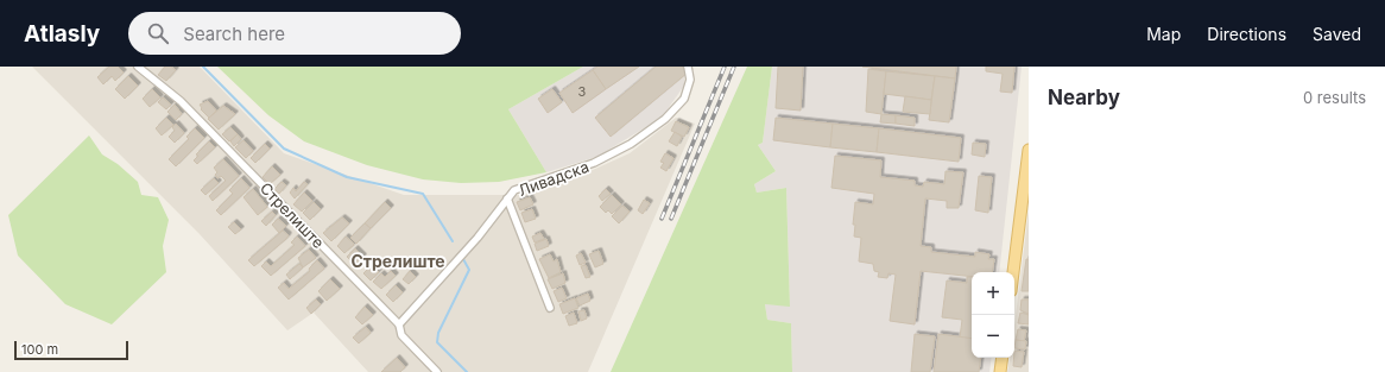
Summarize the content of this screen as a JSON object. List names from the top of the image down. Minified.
{"streets":{"street":["Ливадска","Стрелиште"]},"crossings":[["Ливадска","Стрелиште"]],"districts":["Стрелиште"],"house_numbers":["3"],"scale_bar":"100 m","page":{"header":"Atlasly","search":"Search here","nav":["Map","Directions","Saved"],"heading":["Nearby","0 results"],"map_buttons":["+","−"],"scale":"100 m"}}
